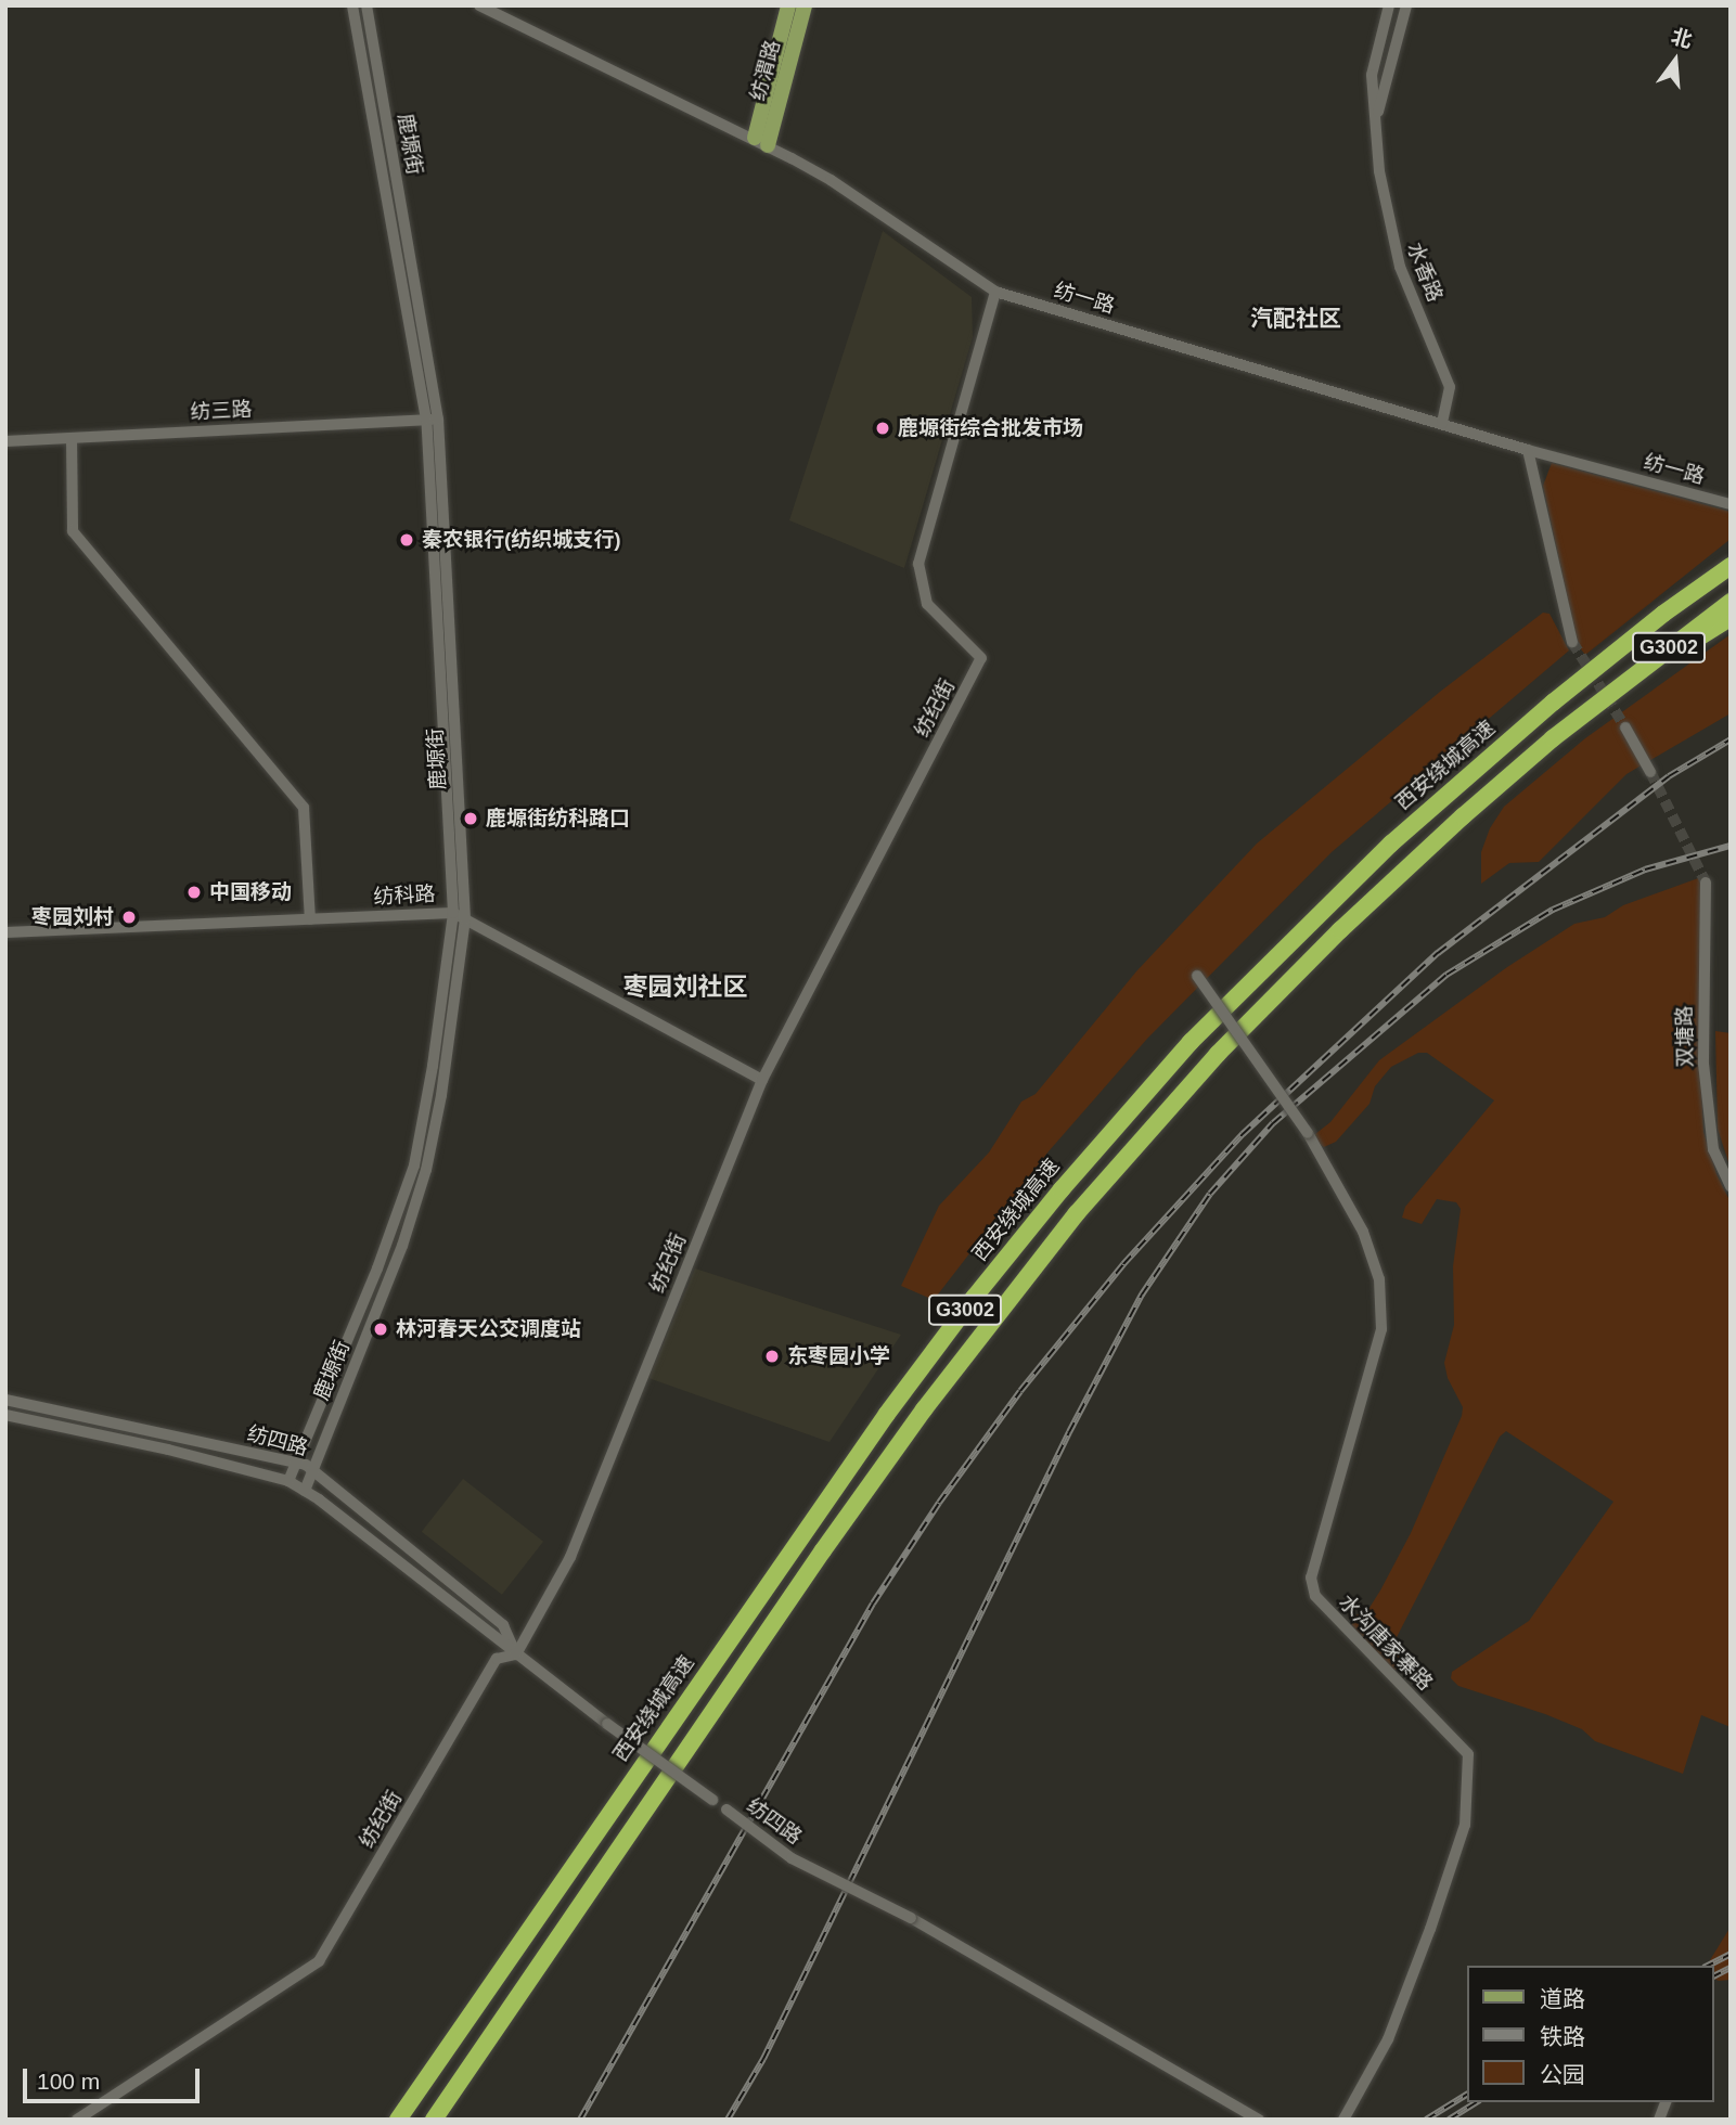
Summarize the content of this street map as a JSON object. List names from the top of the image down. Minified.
{"streets":{"highway":["G3002","西安绕城高速"],"main road":["纺渭路"],"street":["鹿塬街","水香路","纺一路","纺三路","纺纪街","纺科路","双塘路","纺四路","水沟唐家寨路"]},"crossings":[["纺渭路","纺一路"],["鹿塬街","纺三路"],["鹿塬街","纺科路"],["鹿塬街","纺四路"],["水香路","纺一路"],["纺一路","纺纪街"],["纺纪街","纺科路"],["纺纪街","纺四路"]],"districts":["汽配社区","枣园刘社区"],"places":["鹿塬街综合批发市场","秦农银行(纺织城支行)","鹿塬街纺科路口","中国移动","枣园刘村","林河春天公交调度站","东枣园小学"],"legend":["道路","铁路","公园"],"scale_bar":"100 m","north":"top"}
